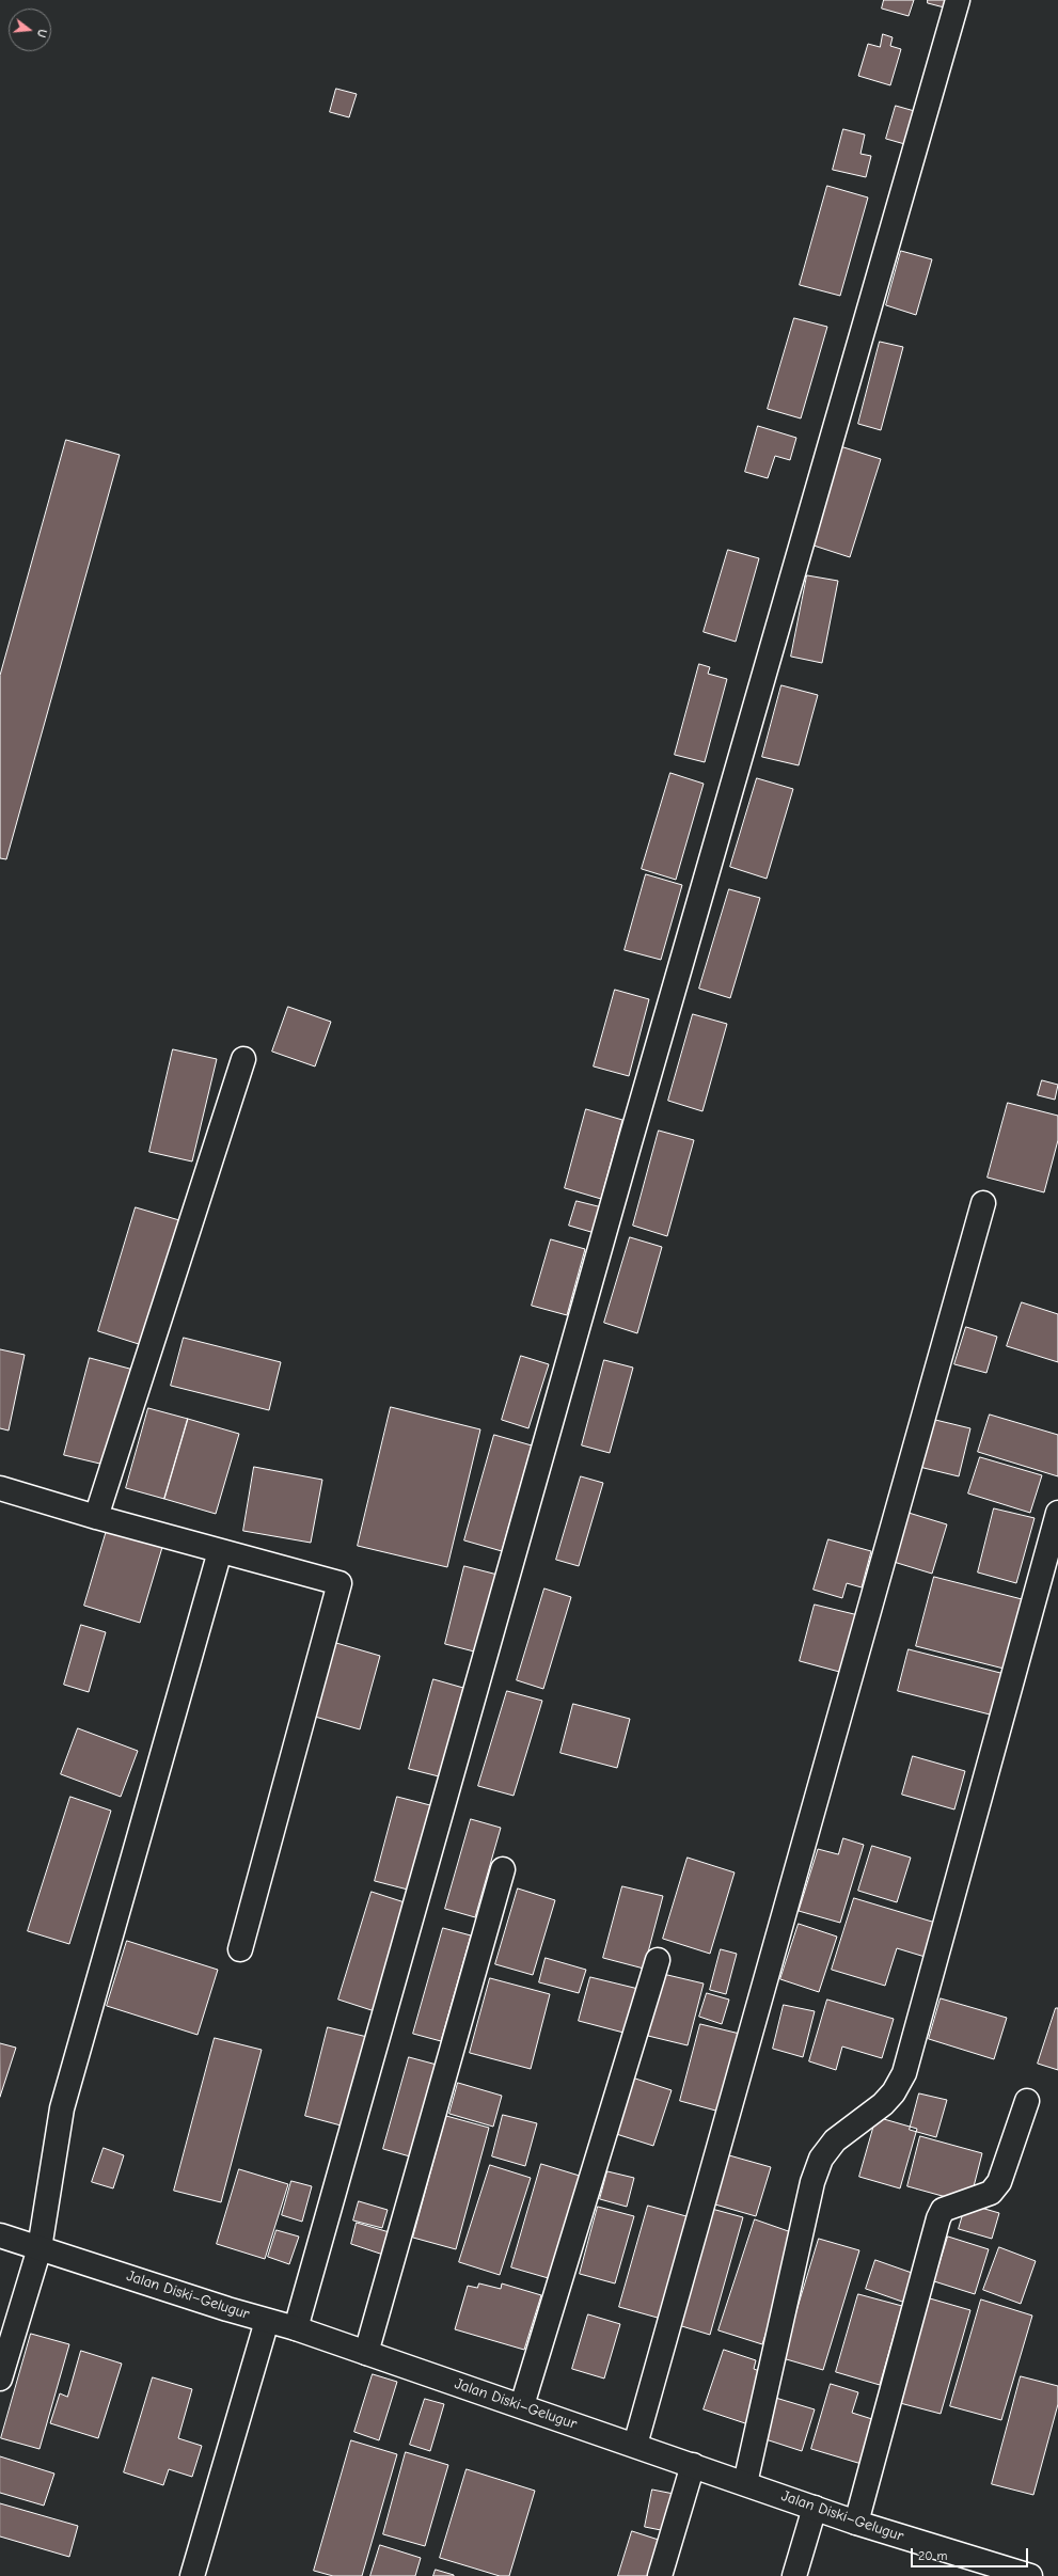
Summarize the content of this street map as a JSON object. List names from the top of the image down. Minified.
{"streets":{"street":["Jalan Diski–Gelugur"]},"scale_bar":"20 m","north":"right"}
